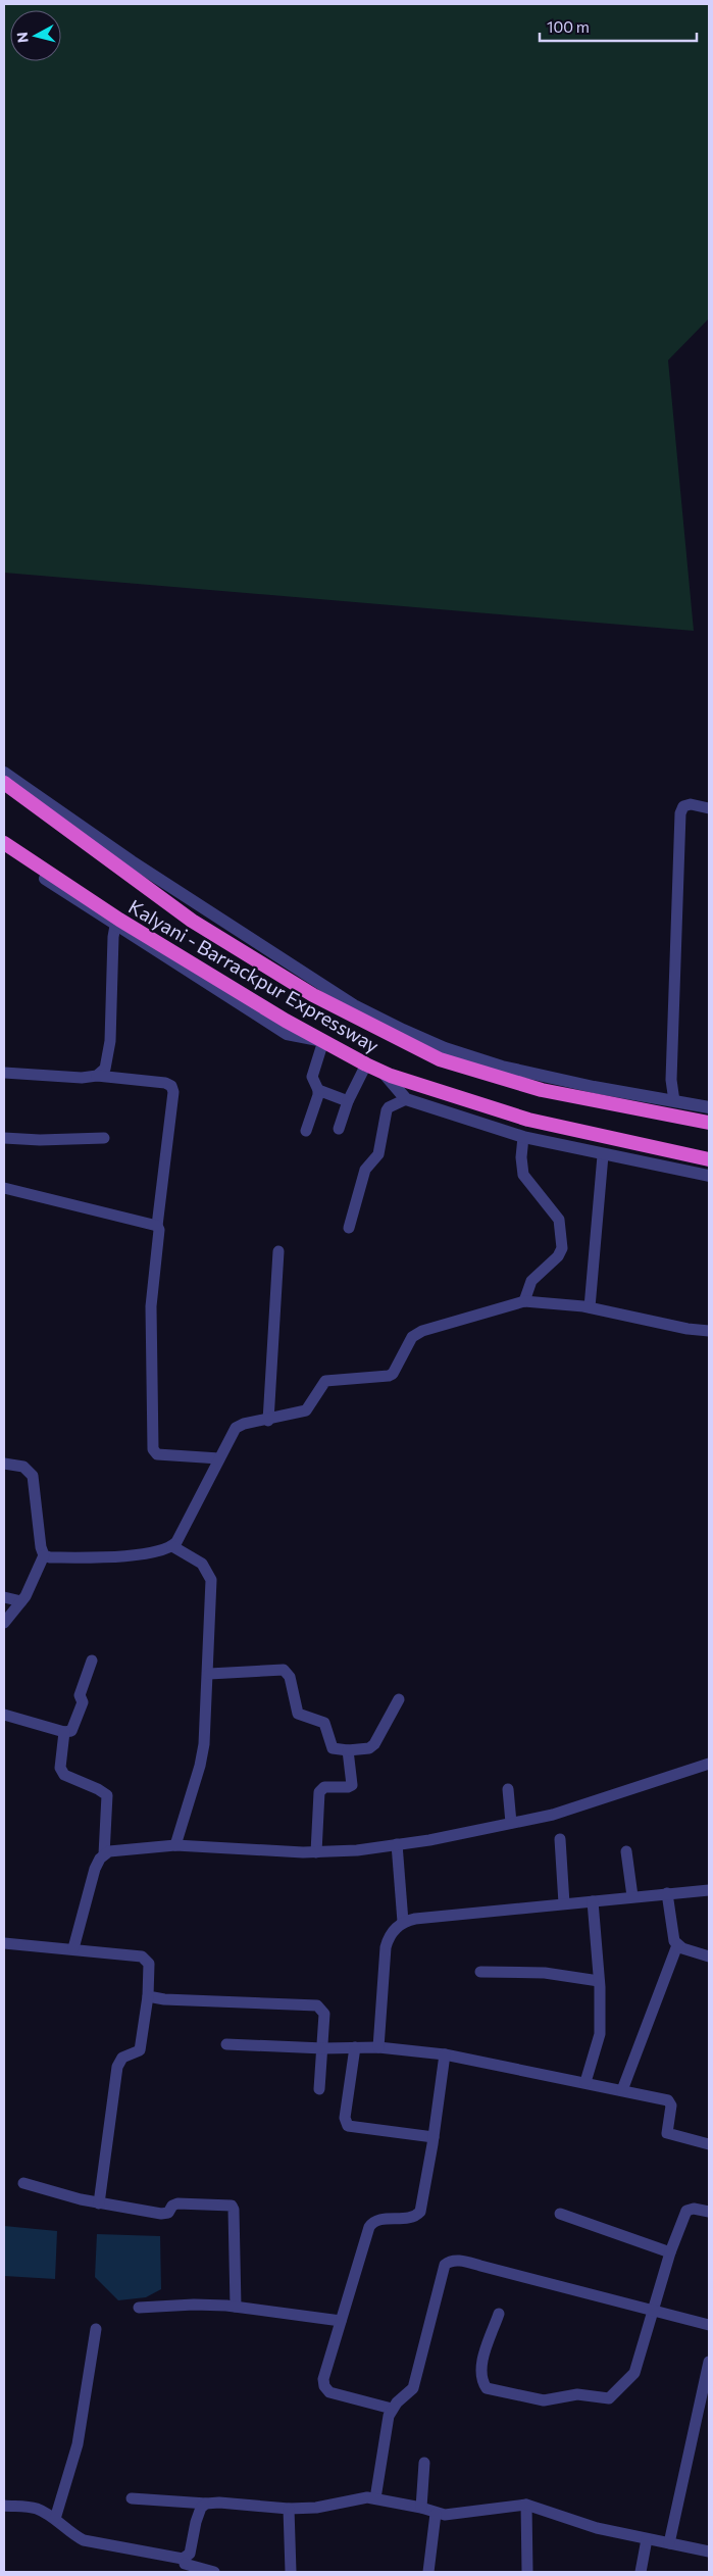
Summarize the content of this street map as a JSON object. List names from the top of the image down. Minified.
{"streets":{"highway":["Kalyani - Barrackpur Expressway"]},"scale_bar":"100 m","north":"left"}
